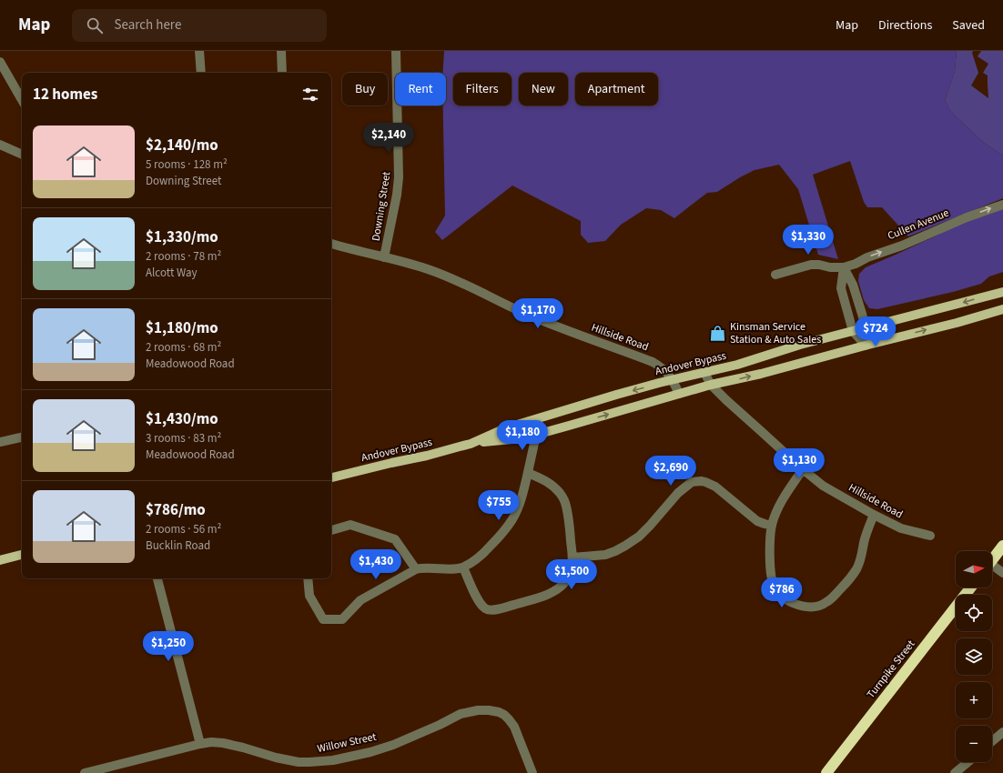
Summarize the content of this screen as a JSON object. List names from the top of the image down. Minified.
{"streets":{"highway":["Turnpike Street"],"main road":["Andover Bypass"],"street":["Downing Street","Cullen Avenue","Hillside Road","Willow Street"]},"crossings":[["Downing Street","Hillside Road"],["Hillside Road","Andover Bypass"]],"one_way":["Cullen Avenue"],"places":{"shop":["Kinsman Service Station & Auto Sales"]},"north":"right","page":{"header":"Map","search":"Search here","nav":["Map","Directions","Saved"],"chip":["Buy","Rent","Filters","New","Apartment"],"heading":"12 homes","list":[{"name":"$2,140/mo","note":"5 rooms · 128 m² · Downing Street"},{"name":"$1,330/mo","note":"2 rooms · 78 m² · Alcott Way"},{"name":"$1,180/mo","note":"2 rooms · 68 m² · Meadowood Road"},{"name":"$1,430/mo","note":"3 rooms · 83 m² · Meadowood Road"},{"name":"$786/mo","note":"2 rooms · 56 m² · Bucklin Road"}],"price":["$2,140","$1,330","$1,170","$724","$1,180","$1,130","$2,690","$755","$1,430","$1,500","$786","$1,250"],"map_buttons":["+","−"]}}
